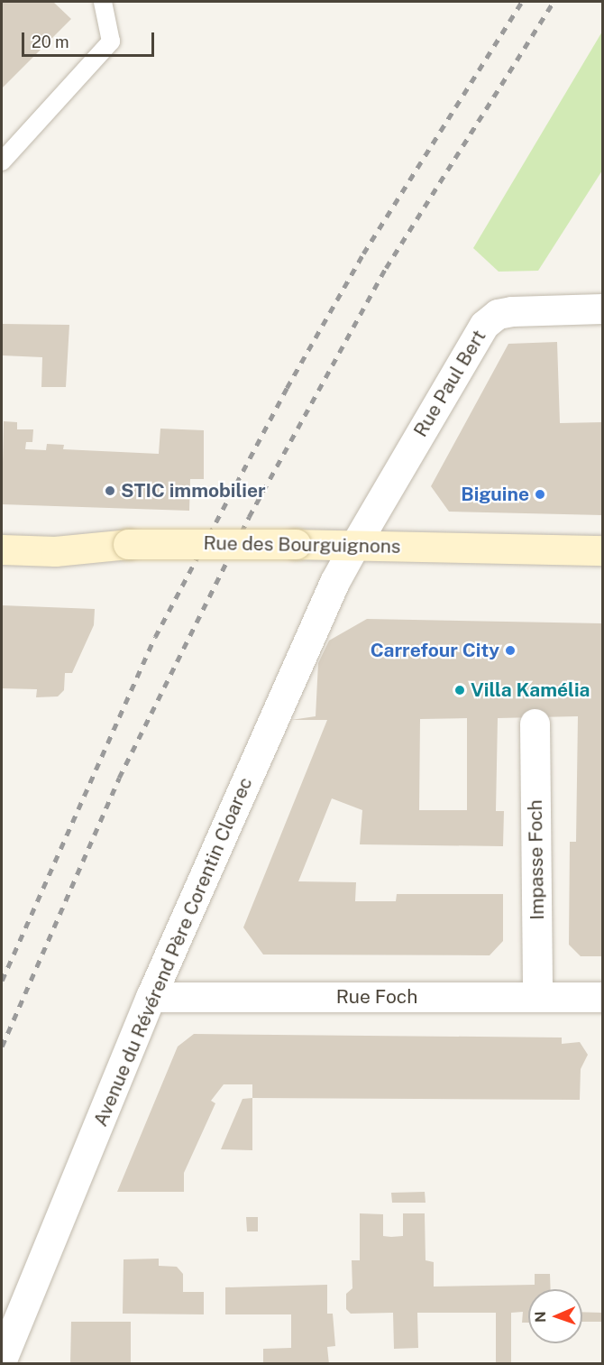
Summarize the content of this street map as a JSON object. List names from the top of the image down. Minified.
{"streets":{"main road":["Rue des Bourguignons"],"street":["Rue Paul Bert","Impasse Foch","Avenue du Révérend Père Corentin Cloarec","Rue Foch"]},"crossings":[["Rue Paul Bert","Rue des Bourguignons"],["Rue Paul Bert","Avenue du Révérend Père Corentin Cloarec"],["Rue des Bourguignons","Avenue du Révérend Père Corentin Cloarec"],["Impasse Foch","Rue Foch"],["Avenue du Révérend Père Corentin Cloarec","Rue Foch"]],"places":["STIC immobilier","Biguine","Carrefour City","Villa Kamélia"],"scale_bar":"20 m","north":"left"}
